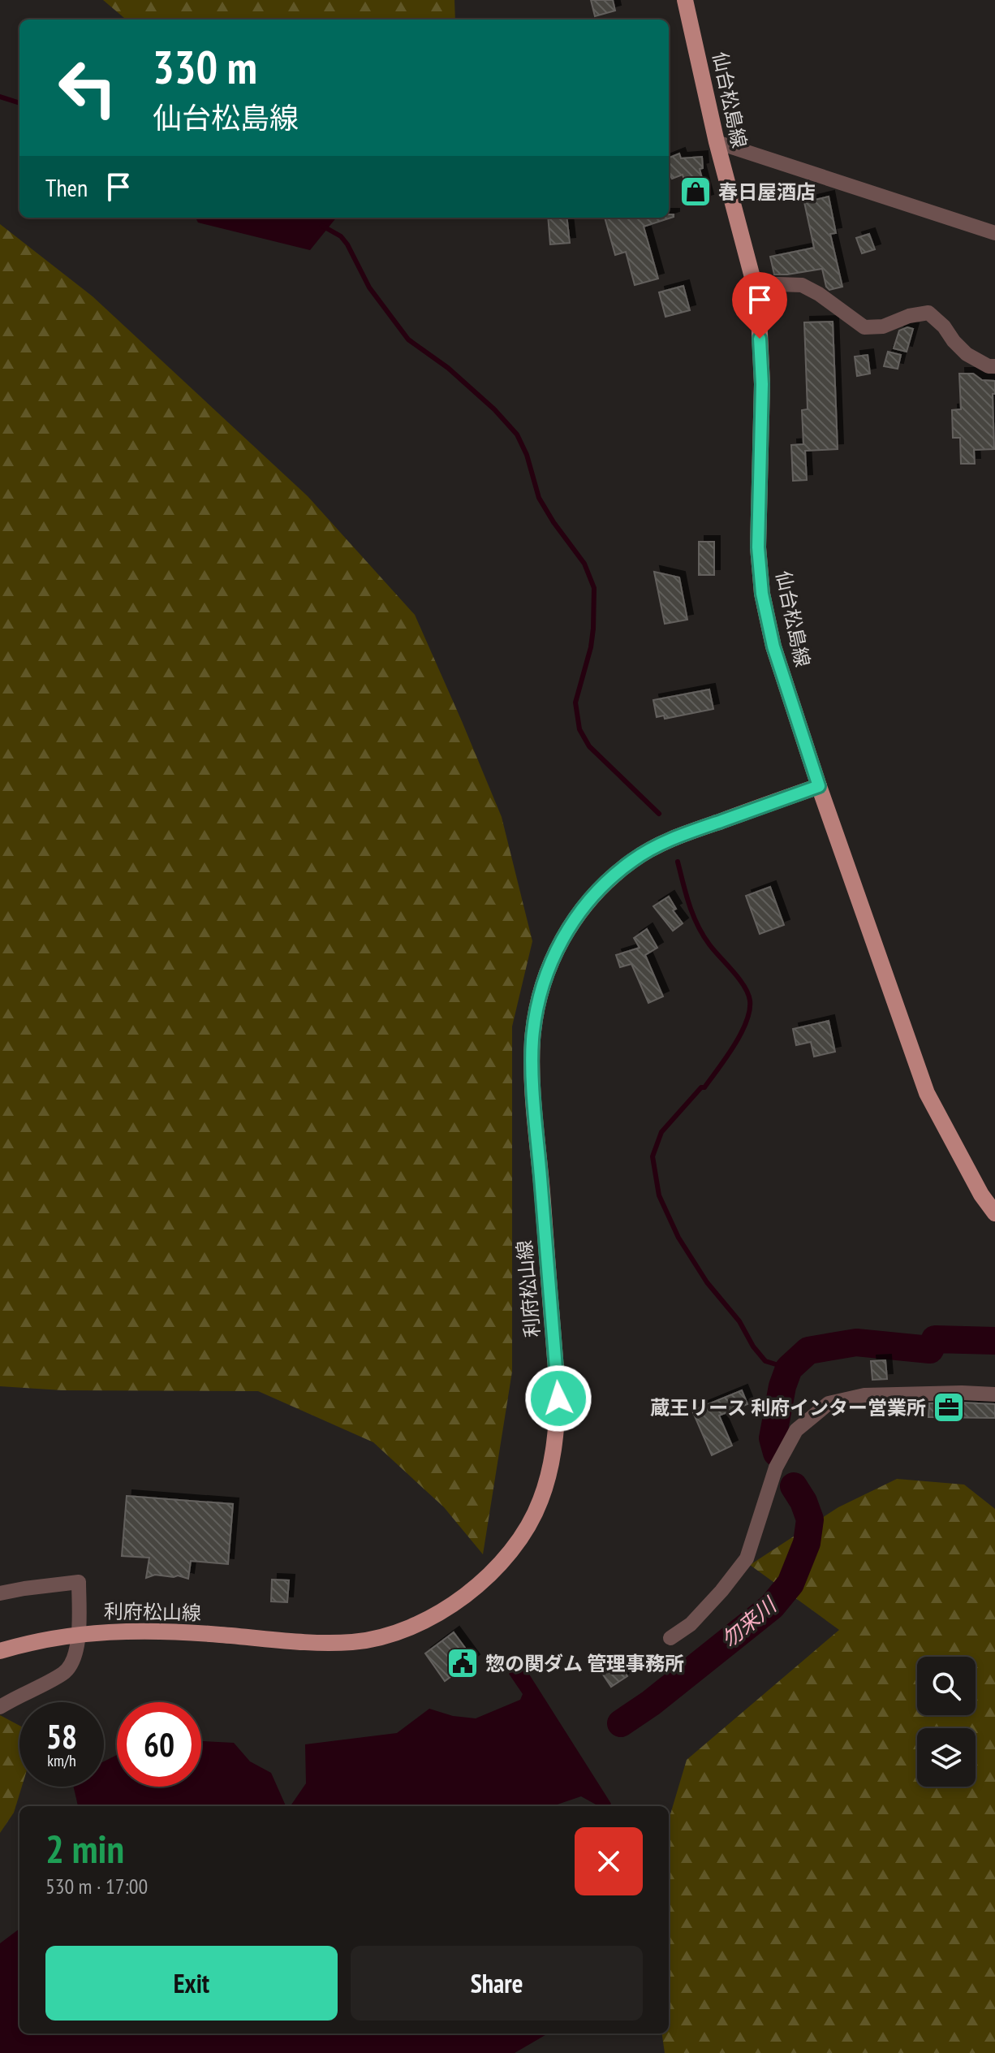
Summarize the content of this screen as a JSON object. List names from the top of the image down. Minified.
{"streets":{"main road":["仙台松島線","利府松山線"]},"crossings":[["仙台松島線","利府松山線"]],"water":["勿来川"],"places":{"shop":["春日屋酒店"],"office":["蔵王リース 利府インター営業所"],"public building":["惣の関ダム 管理事務所"]},"page":{"turn":["330 m","仙台松島線"],"then":"Then","speed":"58 km/h","limit":"60","heading":["2 min","530 m · 17:00"],"buttons":["Exit","Share"]}}
